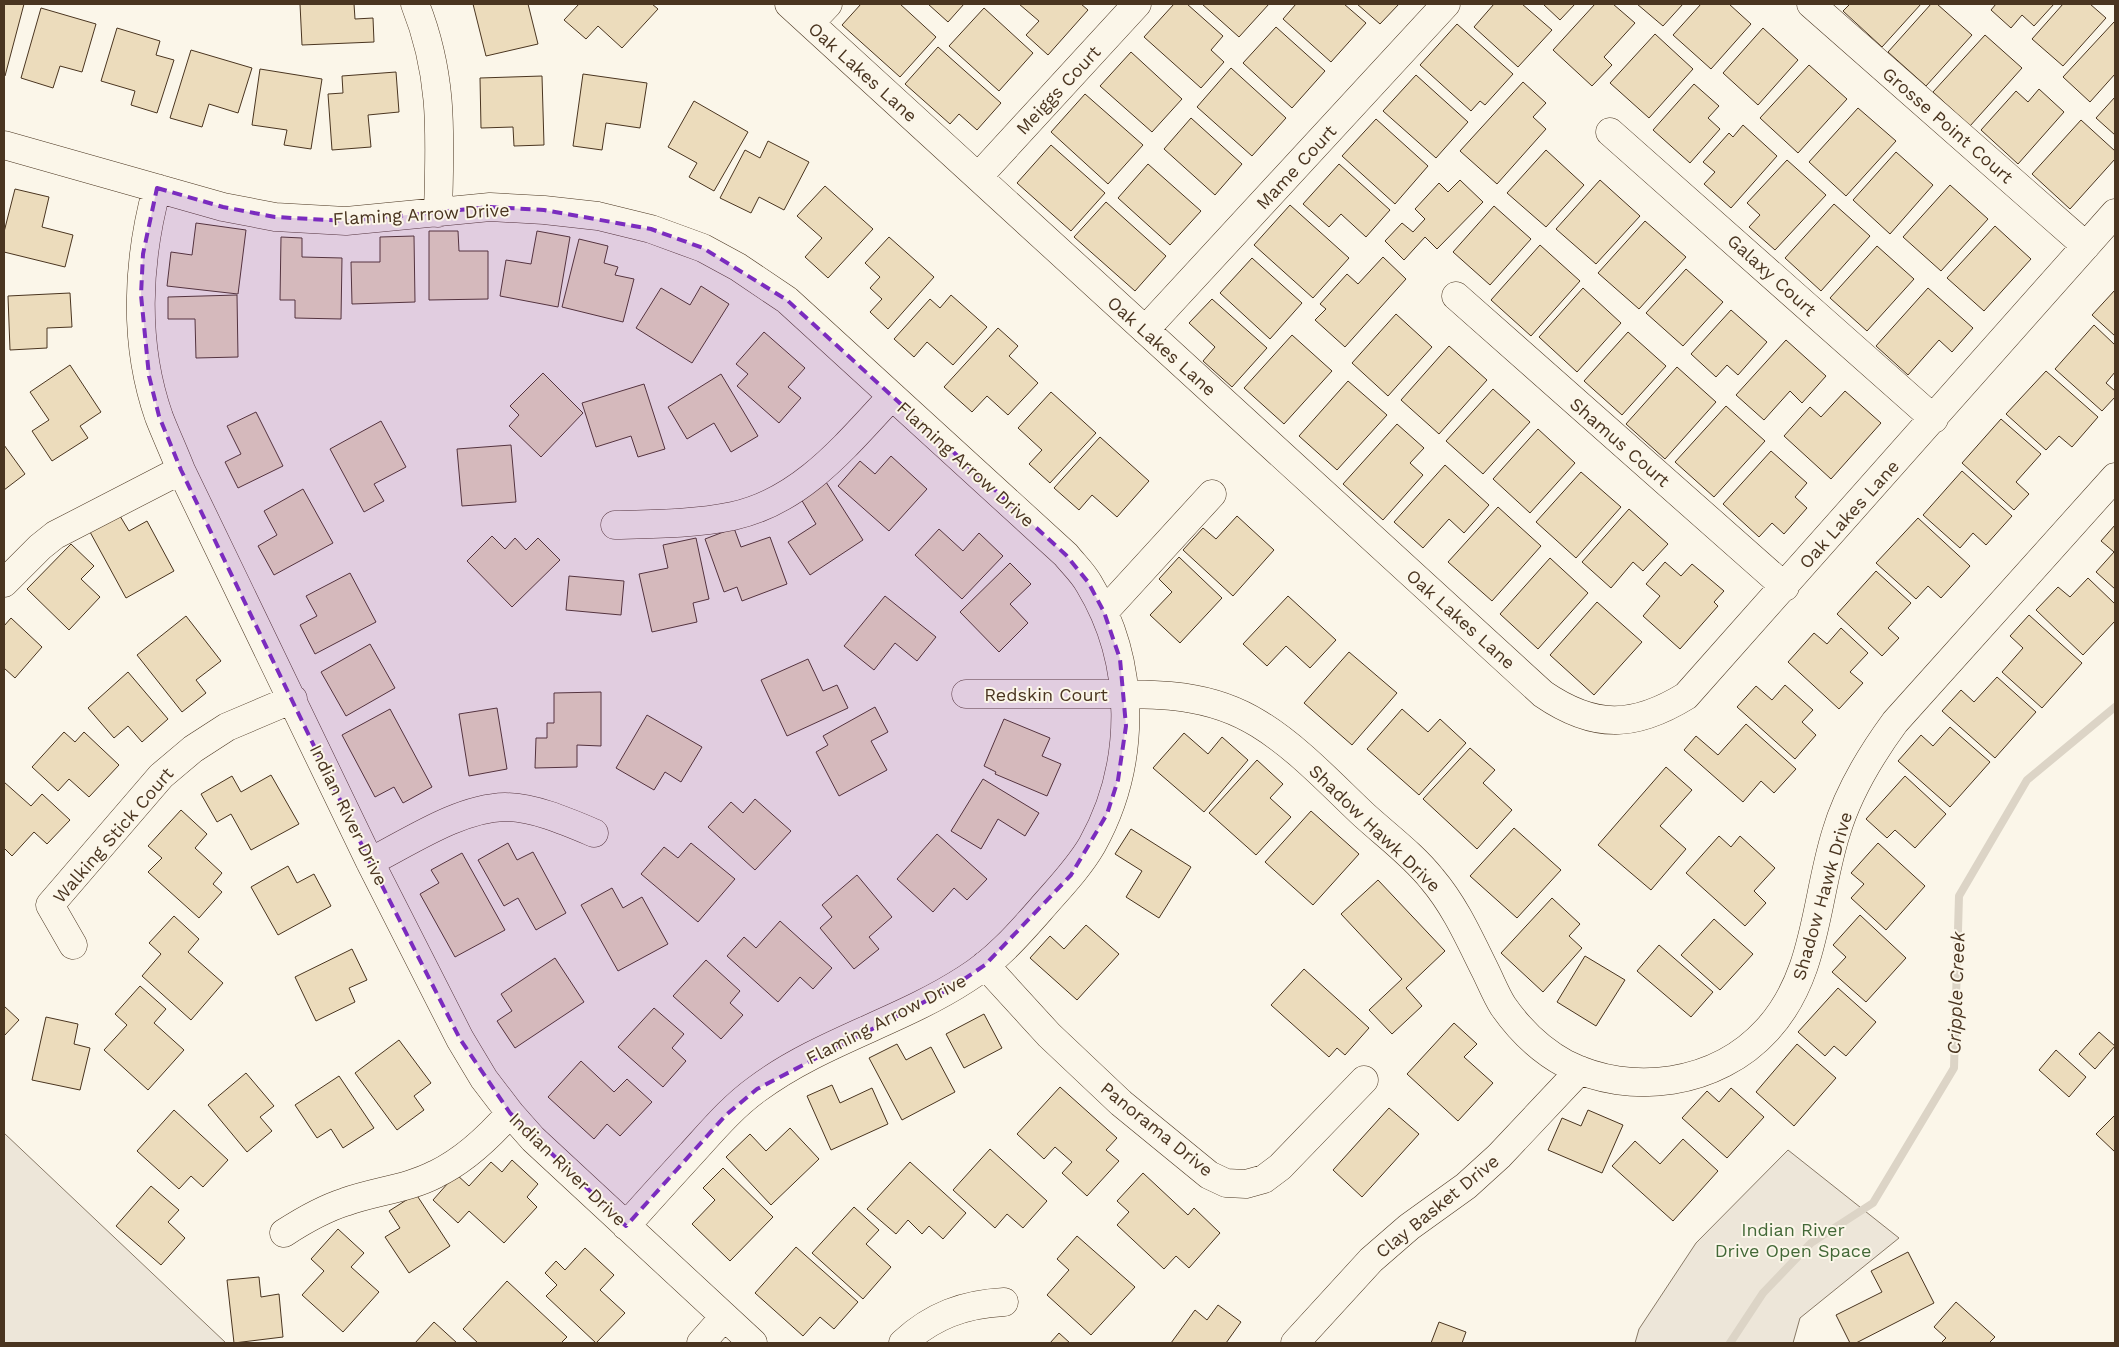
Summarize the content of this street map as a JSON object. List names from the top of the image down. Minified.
{"streets":{"street":["Oak Lakes Lane","Meiggs Court","Grosse Point Court","Mame Court","Flaming Arrow Drive","Galaxy Court","Shamus Court","Redskin Court","Indian River Drive","Shadow Hawk Drive","Walking Stick Court","Panorama Drive","Clay Basket Drive"]},"crossings":[["Oak Lakes Lane","Meiggs Court"],["Oak Lakes Lane","Grosse Point Court"],["Oak Lakes Lane","Mame Court"],["Oak Lakes Lane","Galaxy Court"],["Oak Lakes Lane","Shamus Court"],["Flaming Arrow Drive","Redskin Court"],["Flaming Arrow Drive","Indian River Drive"],["Flaming Arrow Drive","Shadow Hawk Drive"],["Flaming Arrow Drive","Panorama Drive"],["Redskin Court","Shadow Hawk Drive"],["Indian River Drive","Walking Stick Court"],["Shadow Hawk Drive","Clay Basket Drive"]],"water":["Cripple Creek"],"parks":["Indian River Drive Open Space"]}
